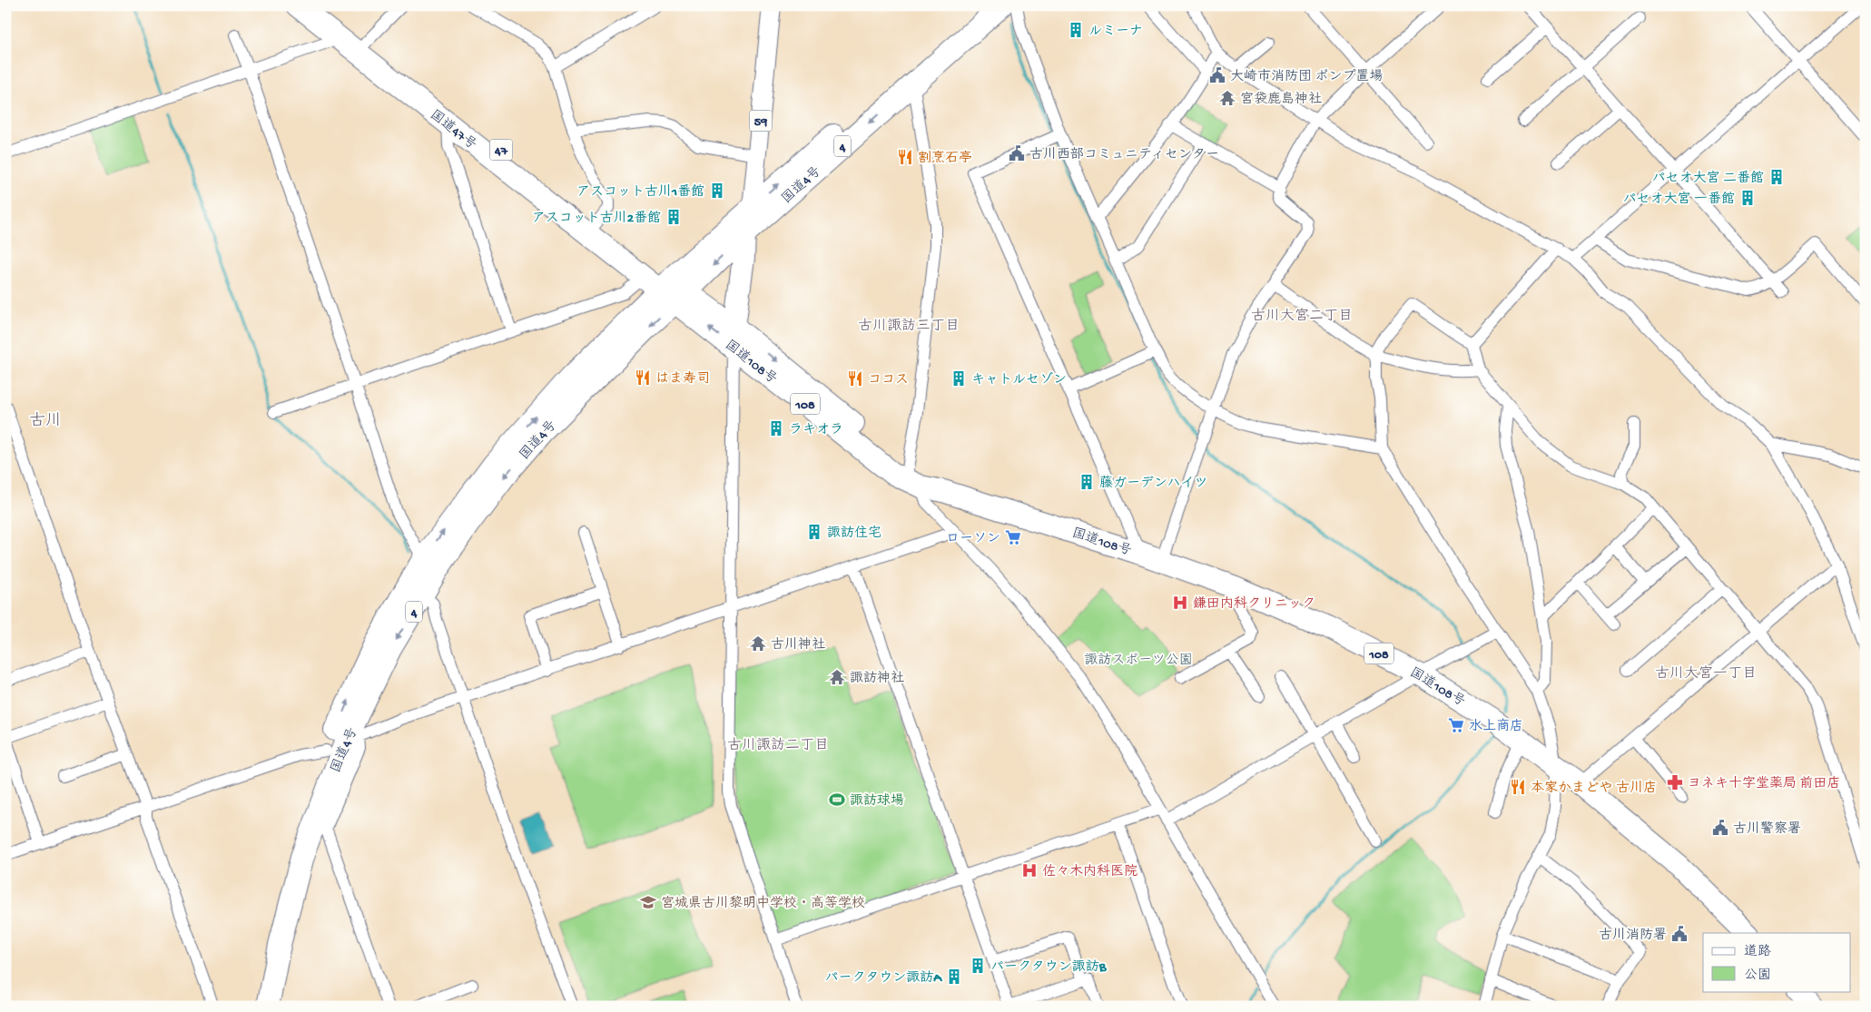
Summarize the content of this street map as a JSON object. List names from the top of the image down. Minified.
{"streets":{"highway":["国道47号","4","47","国道4号","国道108号","108"],"main road":["59"]},"crossings":[["59","国道4号"],["国道47号","国道4号"],["国道47号","国道108号"],["国道4号","国道108号"]],"districts":["古川大宮二丁目","古川諏訪三丁目","古川","古川大宮一丁目","古川諏訪二丁目"],"parks":["諏訪スポーツ公園"],"places":{"building":["ルミーナ","パセオ大宮 二番館","アスコット古川1番館","パセオ大宮 一番館","アスコット古川2番館","キャトルセゾン","ラキオラ","藤ガーデンハイツ","諏訪住宅","パークタウン諏訪B","パークタウン諏訪A"],"public building":["大崎市消防団 ポンプ置場","古川西部コミュニティセンター","古川警察署","古川消防署"],"temple":["宮袋鹿島神社","古川神社","諏訪神社"],"restaurant":["割烹石亭","はま寿司","ココス","本家かまどや 古川店"],"supermarket":["ローソン","水上商店"],"hospital":["鎌田内科クリニック","佐々木内科医院"],"pharmacy":["ヨネキ十字堂薬局 前田店"],"sports":["諏訪球場"],"school or university":["宮城県古川黎明中学校・高等学校"]},"legend":["道路","公園"]}
